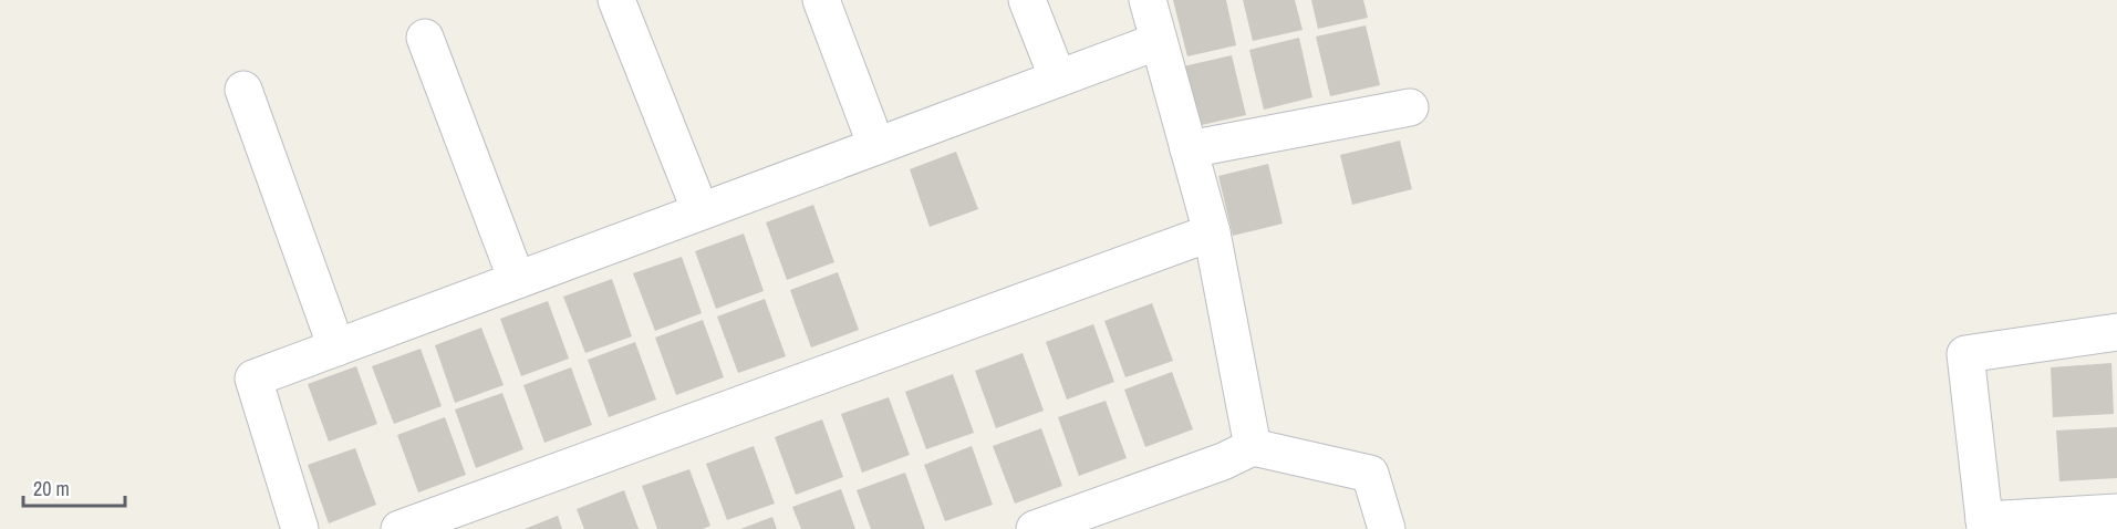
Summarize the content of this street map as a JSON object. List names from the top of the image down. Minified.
{"scale_bar":"20 m"}
